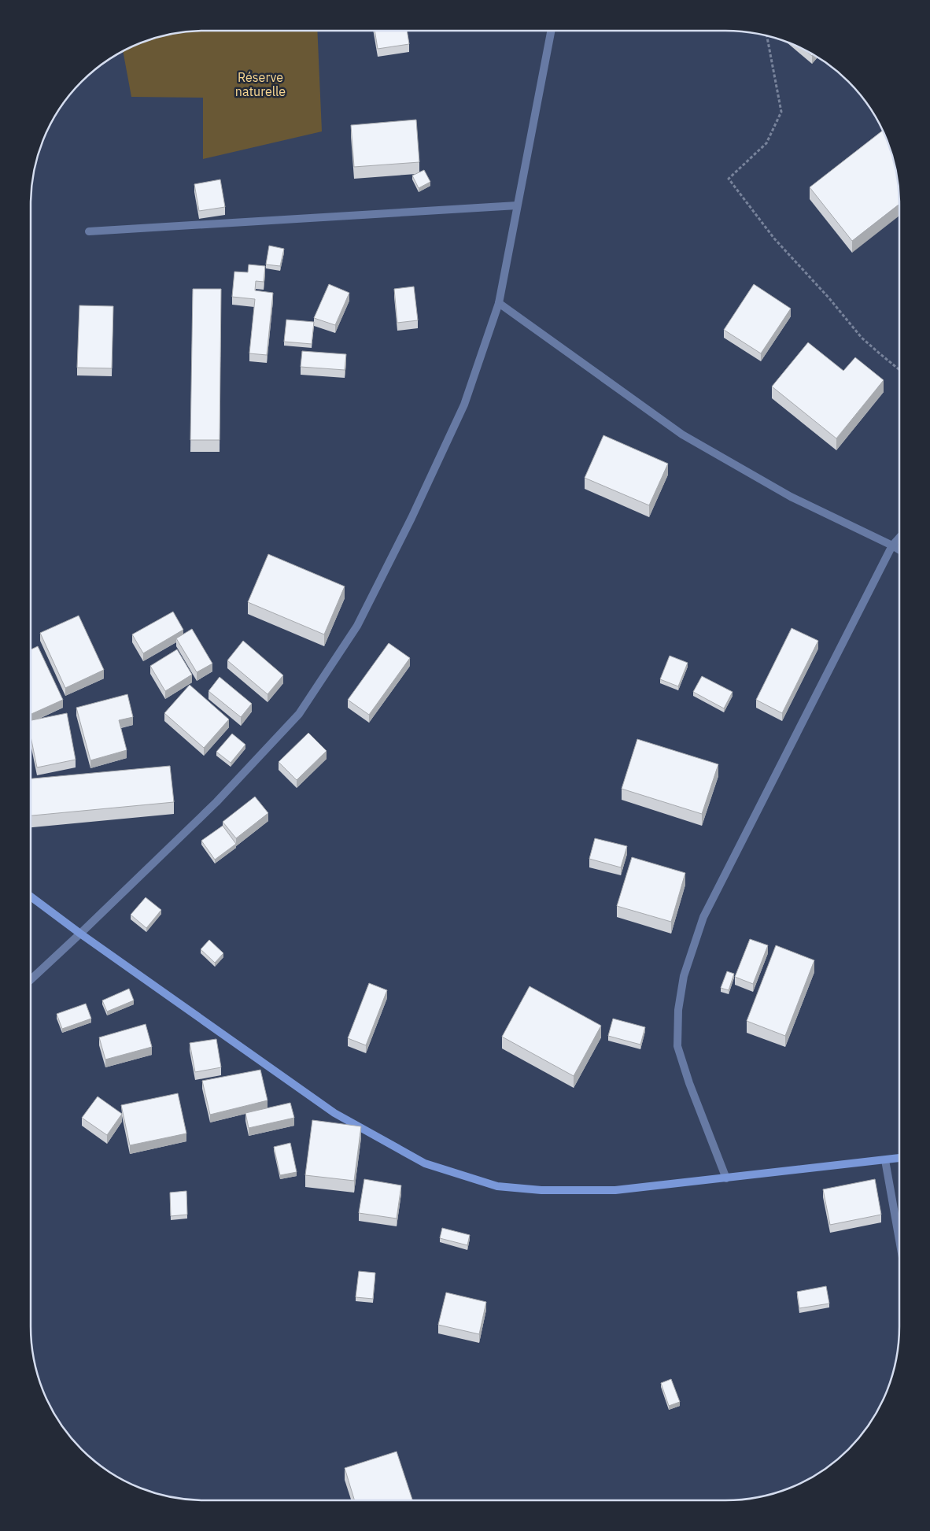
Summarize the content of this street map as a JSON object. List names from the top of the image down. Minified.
{"parks":["Réserve naturelle"]}
